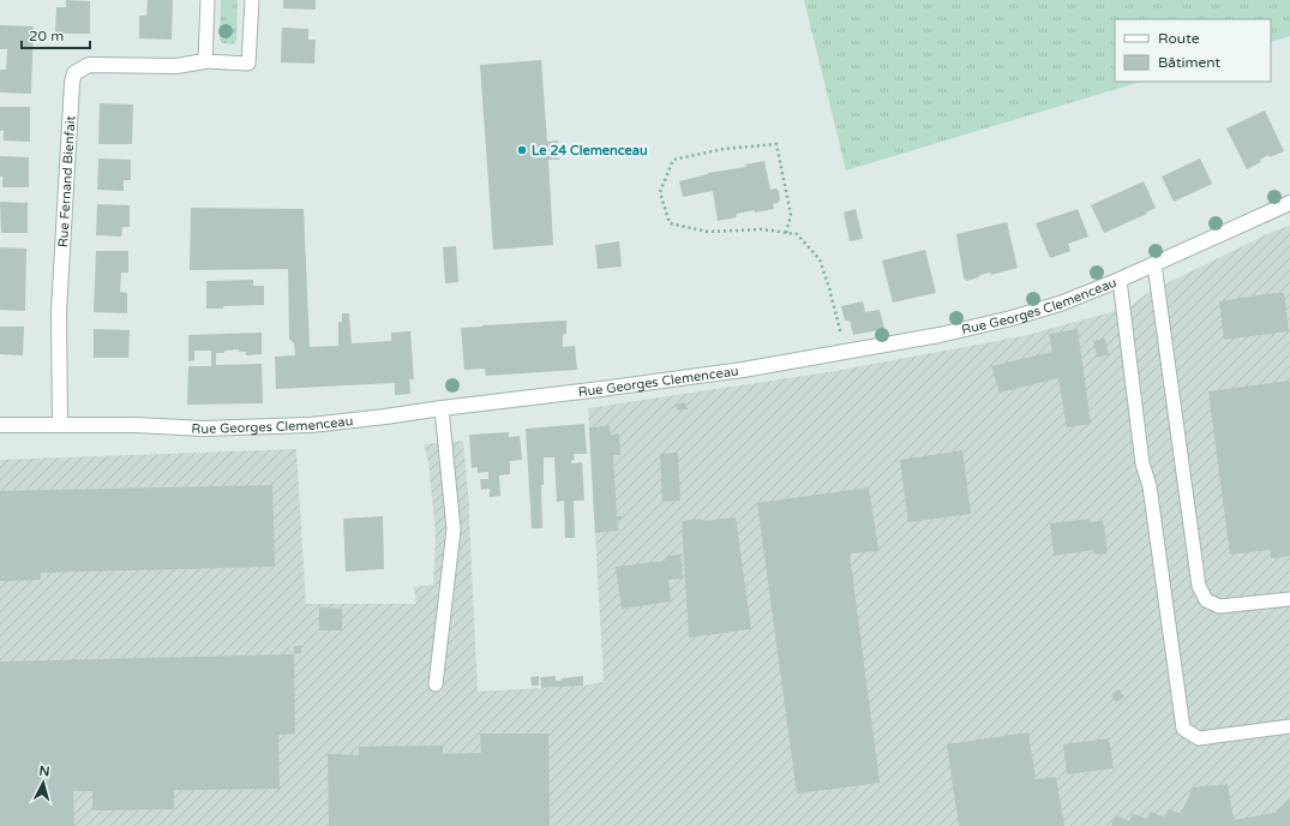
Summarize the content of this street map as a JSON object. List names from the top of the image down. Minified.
{"streets":{"street":["Rue Fernand Bienfait","Rue Georges Clemenceau"]},"crossings":[["Rue Fernand Bienfait","Rue Georges Clemenceau"]],"places":["Le 24 Clemenceau"],"legend":["Route","Bâtiment"],"scale_bar":"20 m","north":"top"}
